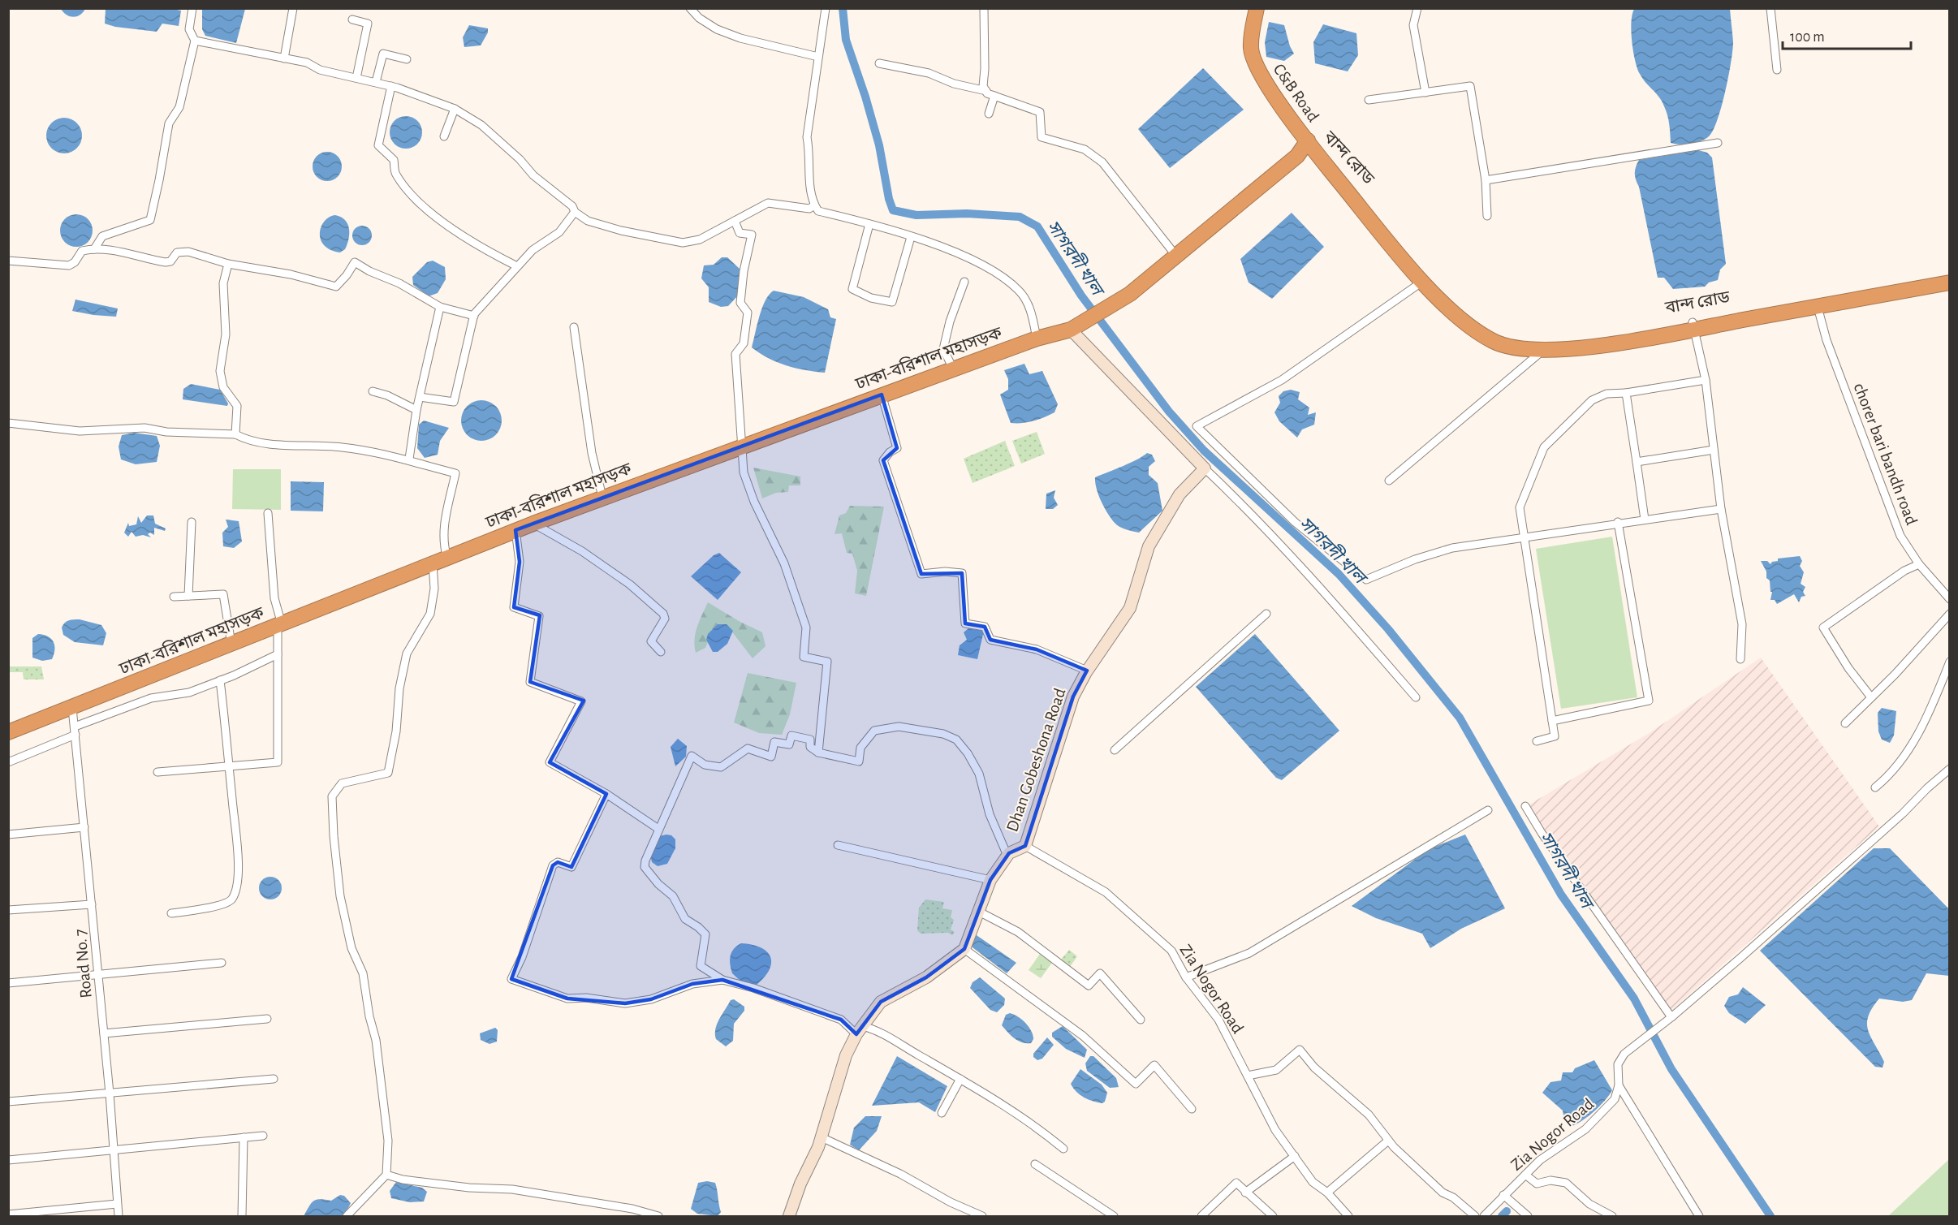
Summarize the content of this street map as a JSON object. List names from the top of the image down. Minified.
{"streets":{"highway":["C&B Road","বান্দ রোড","ঢাকা-বরিশাল মহাসড়ক"],"street":["chorer bari bandh road","Dhan Gobeshona Road","Road No. 7","Zia Nogor Road"]},"crossings":[["C&B Road","বান্দ রোড"],["বান্দ রোড","chorer bari bandh road"],["ঢাকা-বরিশাল মহাসড়ক","Road No. 7"],["Dhan Gobeshona Road","Zia Nogor Road"]],"water":["সাগরদী খাল"],"scale_bar":"100 m"}
